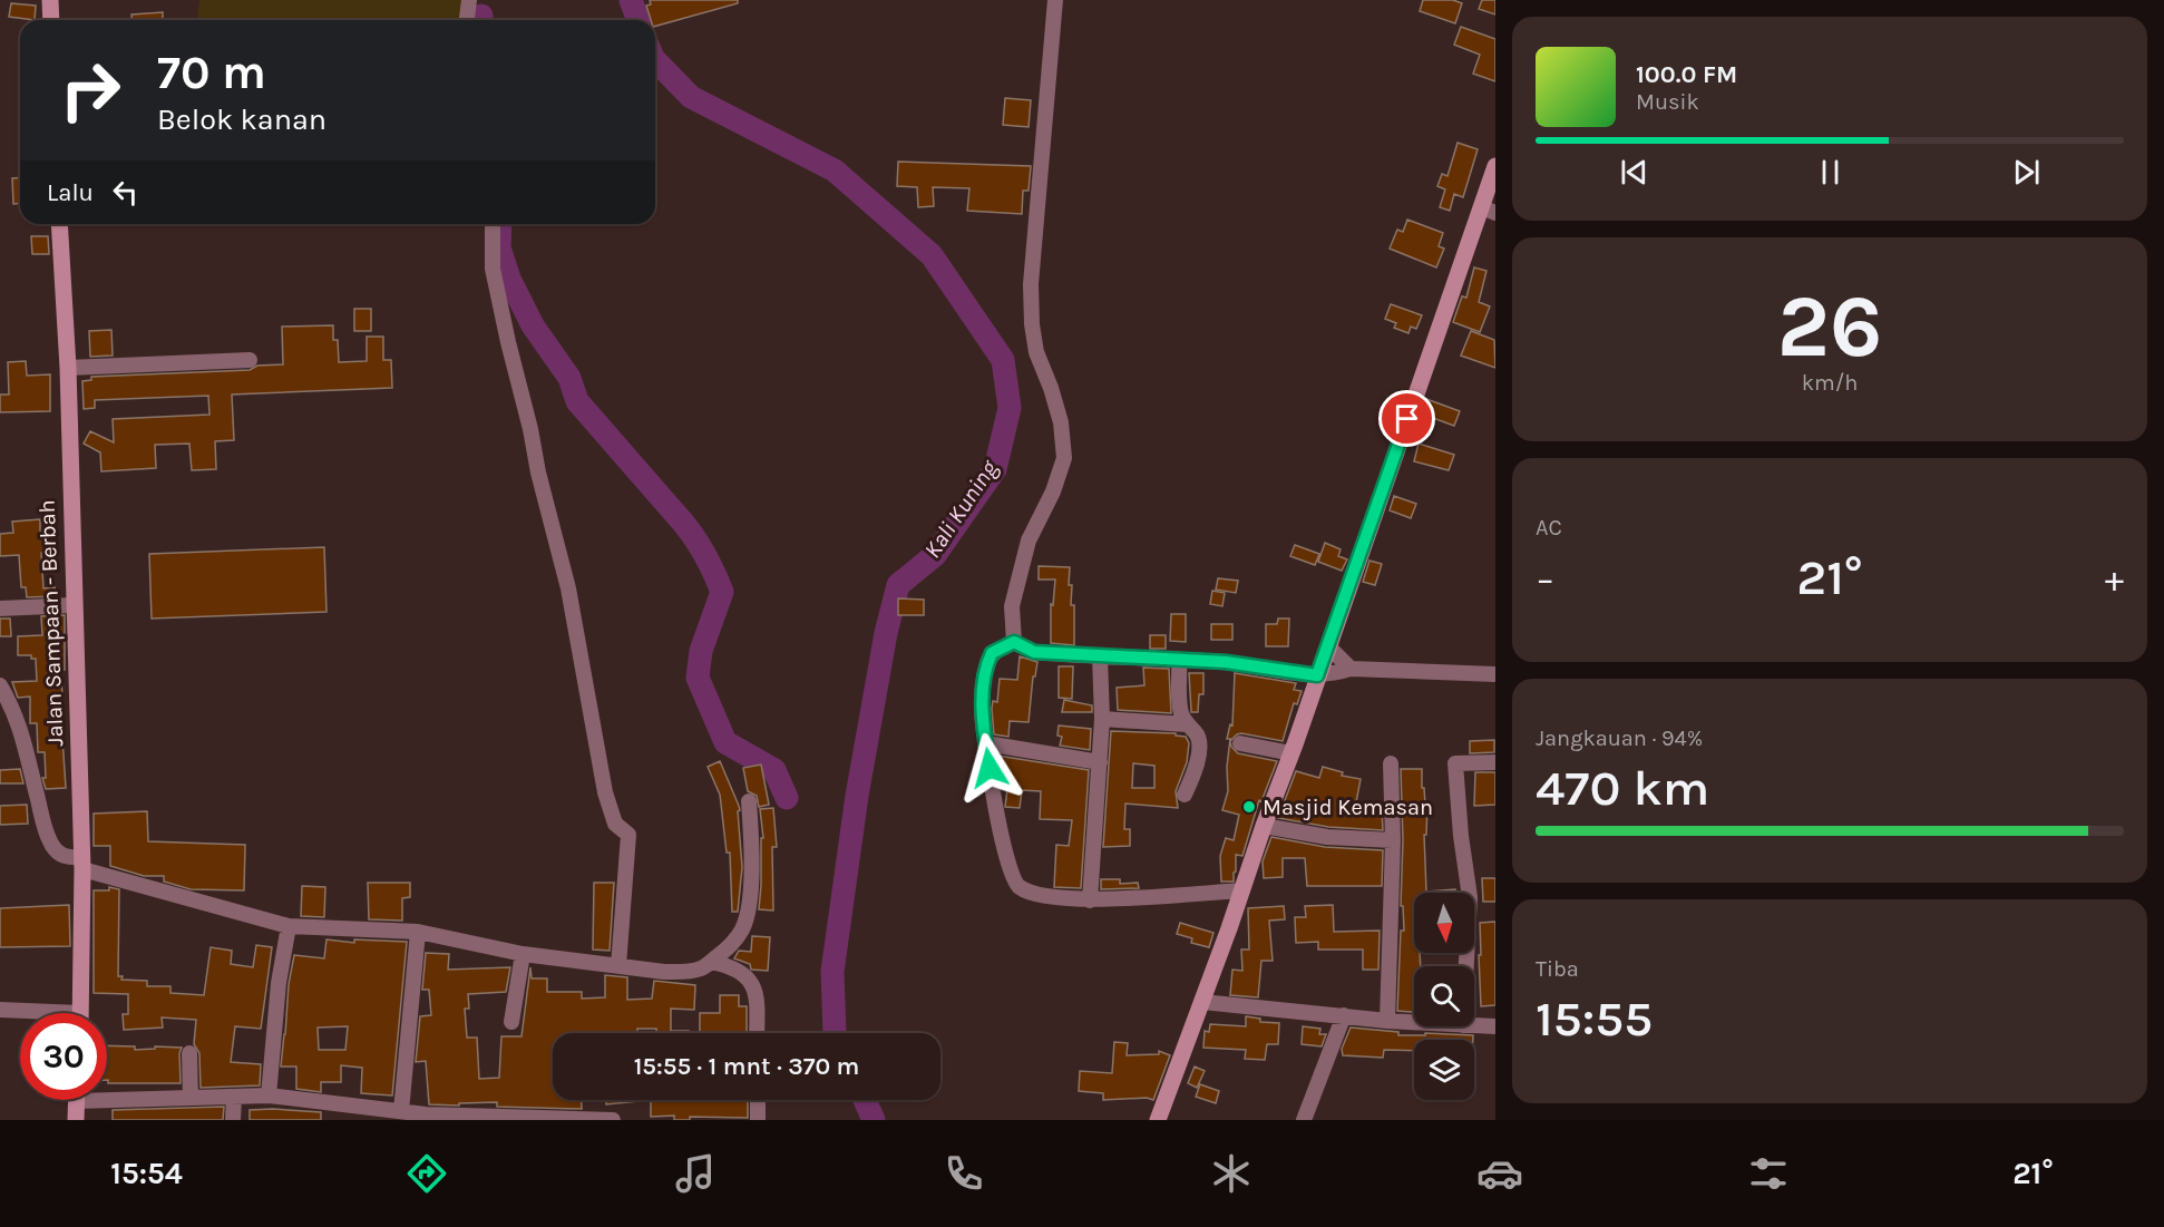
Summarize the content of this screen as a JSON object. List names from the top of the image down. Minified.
{"streets":{"street":["Jalan Sampaan - Berbah"]},"water":["Kali Kuning"],"places":["Masjid Kemasan"],"north":"bottom","page":{"turn":["70 m","Belok kanan"],"song":["100.0 FM","Musik"],"then":"Lalu","tile":[["26","km/h"],"AC",["Jangkauan · 94%","470 km"],["Tiba","15:55"]],"heat":["−","21°","+"],"limit":"30","trip":"15:55 · 1 mnt · 370 m","tabs":["15:54","21°"]}}
